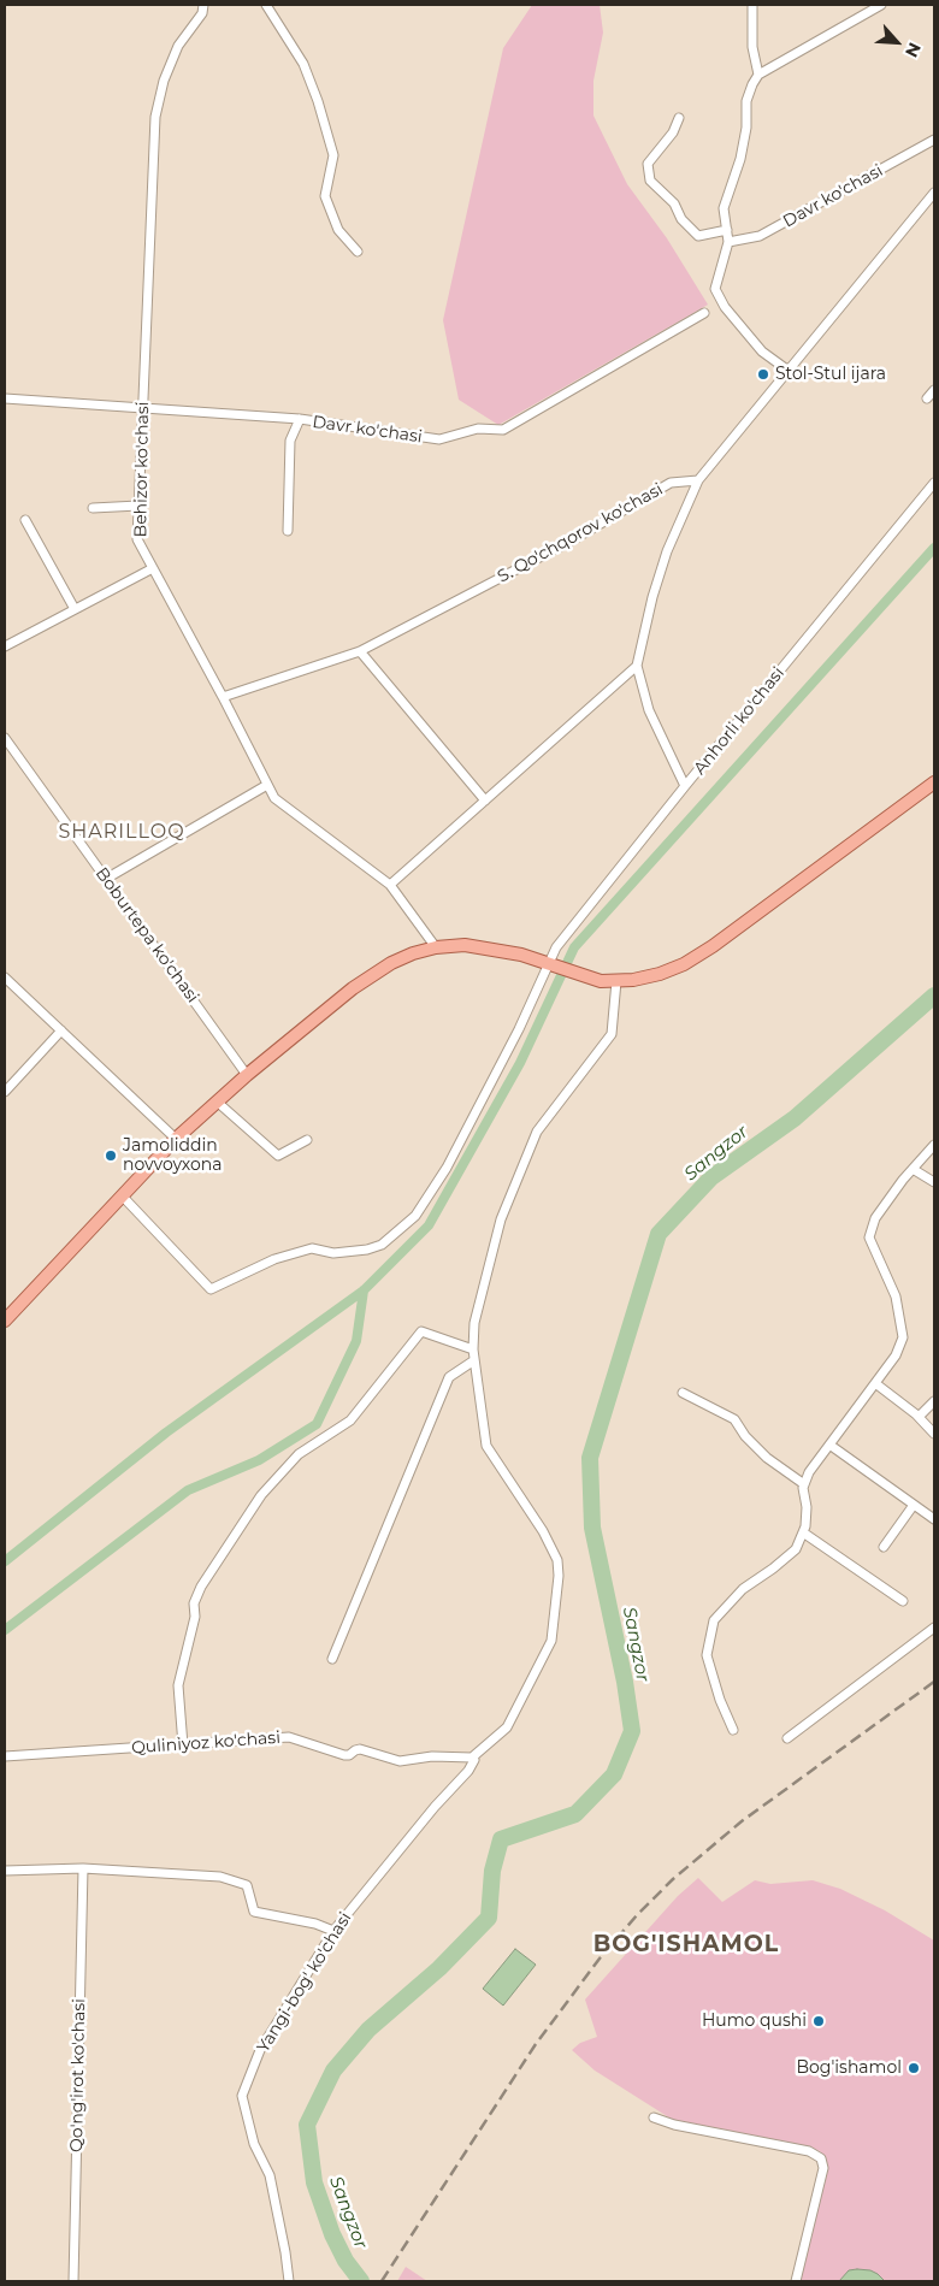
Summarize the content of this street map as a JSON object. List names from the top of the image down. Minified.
{"streets":{"street":["Davr ko'chasi","Behizor ko'chasi","S. Qo'chqorov ko'chasi","Anhorli ko'chasi","Boburtepa ko'chasi","Quliniyoz ko'chasi","Yangi-bog' ko'chasi","Qo'ng'irot ko'chasi"]},"crossings":[["Davr ko'chasi","Behizor ko'chasi"],["Behizor ko'chasi","S. Qo'chqorov ko'chasi"],["Quliniyoz ko'chasi","Yangi-bog' ko'chasi"]],"districts":["SHARILLOQ","BOG'ISHAMOL"],"water":["Sangzor"],"places":["Stol-Stul ijara","Jamoliddin novvoyxona","Humo qushi","Bog'ishamol"],"north":"bottom right"}
